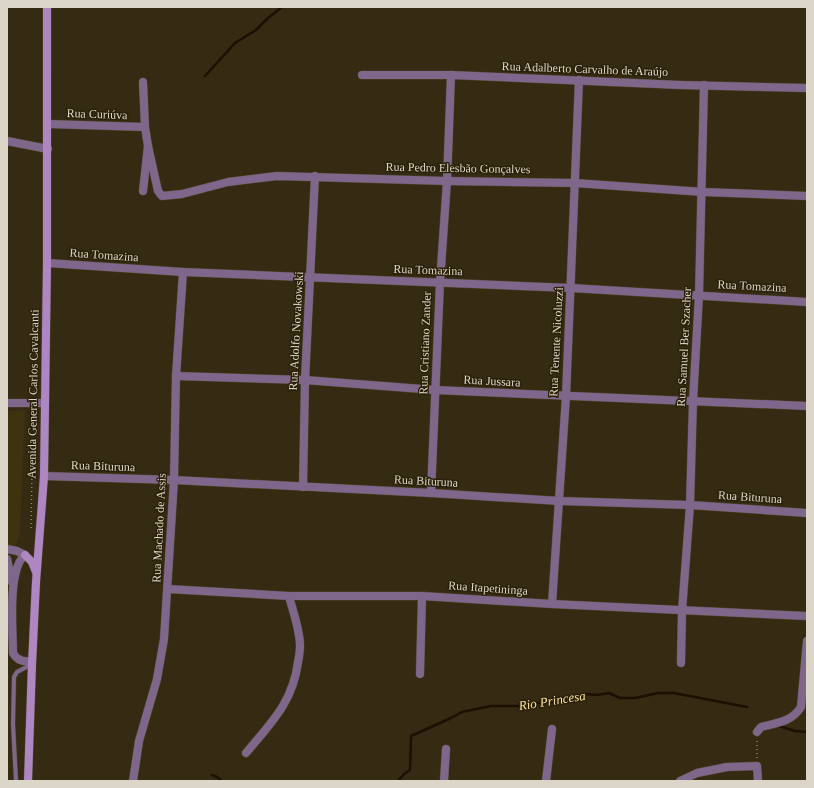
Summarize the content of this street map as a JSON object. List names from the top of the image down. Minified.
{"streets":{"main road":["Avenida General Carlos Cavalcanti"],"street":["Rua Adalberto Carvalho de Araújo","Rua Curiúva","Rua Pedro Elesbão Gonçalves","Rua Tomazina","Rua Adolfo Novakowski","Rua Tenente Nicoluzzi","Rua Cristiano Zander","Rua Samuel Ber Szacher","Rua Jussara","Rua Bituruna","Rua Machado de Assis","Rua Itapetininga"]},"crossings":[["Rua Adalberto Carvalho de Araújo","Rua Tenente Nicoluzzi"],["Rua Adalberto Carvalho de Araújo","Rua Cristiano Zander"],["Rua Adalberto Carvalho de Araújo","Rua Samuel Ber Szacher"],["Rua Curiúva","Avenida General Carlos Cavalcanti"],["Rua Pedro Elesbão Gonçalves","Rua Adolfo Novakowski"],["Rua Pedro Elesbão Gonçalves","Rua Tenente Nicoluzzi"],["Rua Pedro Elesbão Gonçalves","Rua Cristiano Zander"],["Rua Pedro Elesbão Gonçalves","Rua Samuel Ber Szacher"],["Rua Tomazina","Rua Adolfo Novakowski"],["Rua Tomazina","Rua Tenente Nicoluzzi"],["Rua Tomazina","Rua Cristiano Zander"],["Rua Tomazina","Rua Samuel Ber Szacher"],["Rua Tomazina","Avenida General Carlos Cavalcanti"],["Rua Tomazina","Rua Machado de Assis"],["Rua Adolfo Novakowski","Rua Jussara"],["Rua Adolfo Novakowski","Rua Bituruna"],["Rua Tenente Nicoluzzi","Rua Jussara"],["Rua Tenente Nicoluzzi","Rua Bituruna"],["Rua Tenente Nicoluzzi","Rua Itapetininga"],["Rua Cristiano Zander","Rua Jussara"],["Rua Cristiano Zander","Rua Bituruna"],["Rua Samuel Ber Szacher","Rua Jussara"],["Rua Samuel Ber Szacher","Rua Bituruna"],["Rua Samuel Ber Szacher","Rua Itapetininga"],["Rua Jussara","Rua Machado de Assis"],["Avenida General Carlos Cavalcanti","Rua Bituruna"],["Rua Bituruna","Rua Machado de Assis"],["Rua Machado de Assis","Rua Itapetininga"]],"water":["Rio Princesa"]}
